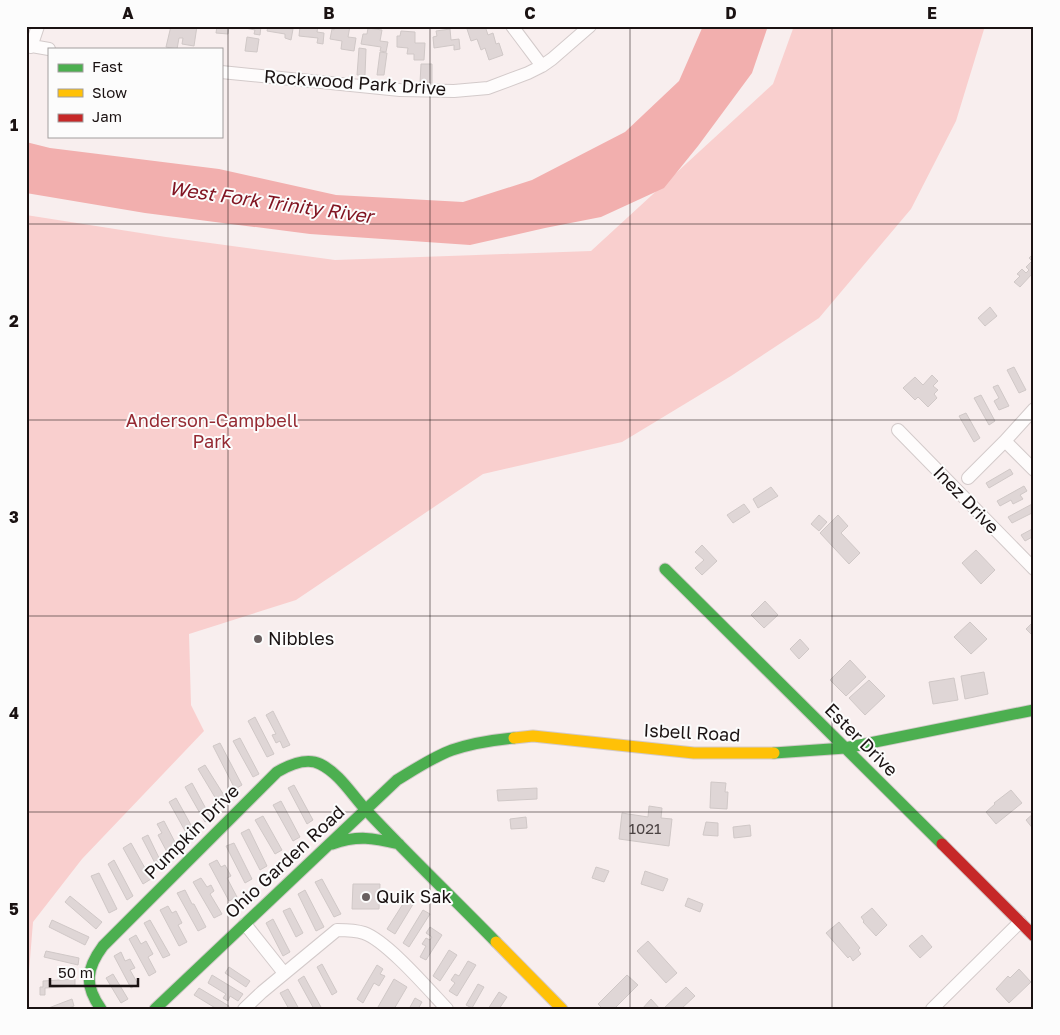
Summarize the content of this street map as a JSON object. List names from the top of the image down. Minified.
{"streets":{"street":["Rockwood Park Drive","Inez Drive","Isbell Road","Ester Drive","Pumpkin Drive","Ohio Garden Road"]},"crossings":[["Isbell Road","Ester Drive"],["Isbell Road","Pumpkin Drive"],["Isbell Road","Ohio Garden Road"],["Pumpkin Drive","Ohio Garden Road"]],"water":["West Fork Trinity River"],"parks":["Anderson-Campbell Park"],"places":["Nibbles","Quik Sak"],"house_numbers":["1021"],"legend":["Fast","Slow","Jam"],"scale_bar":"50 m","grid":{"columns":["A","B","C","D","E"],"rows":["1","2","3","4","5"]}}
